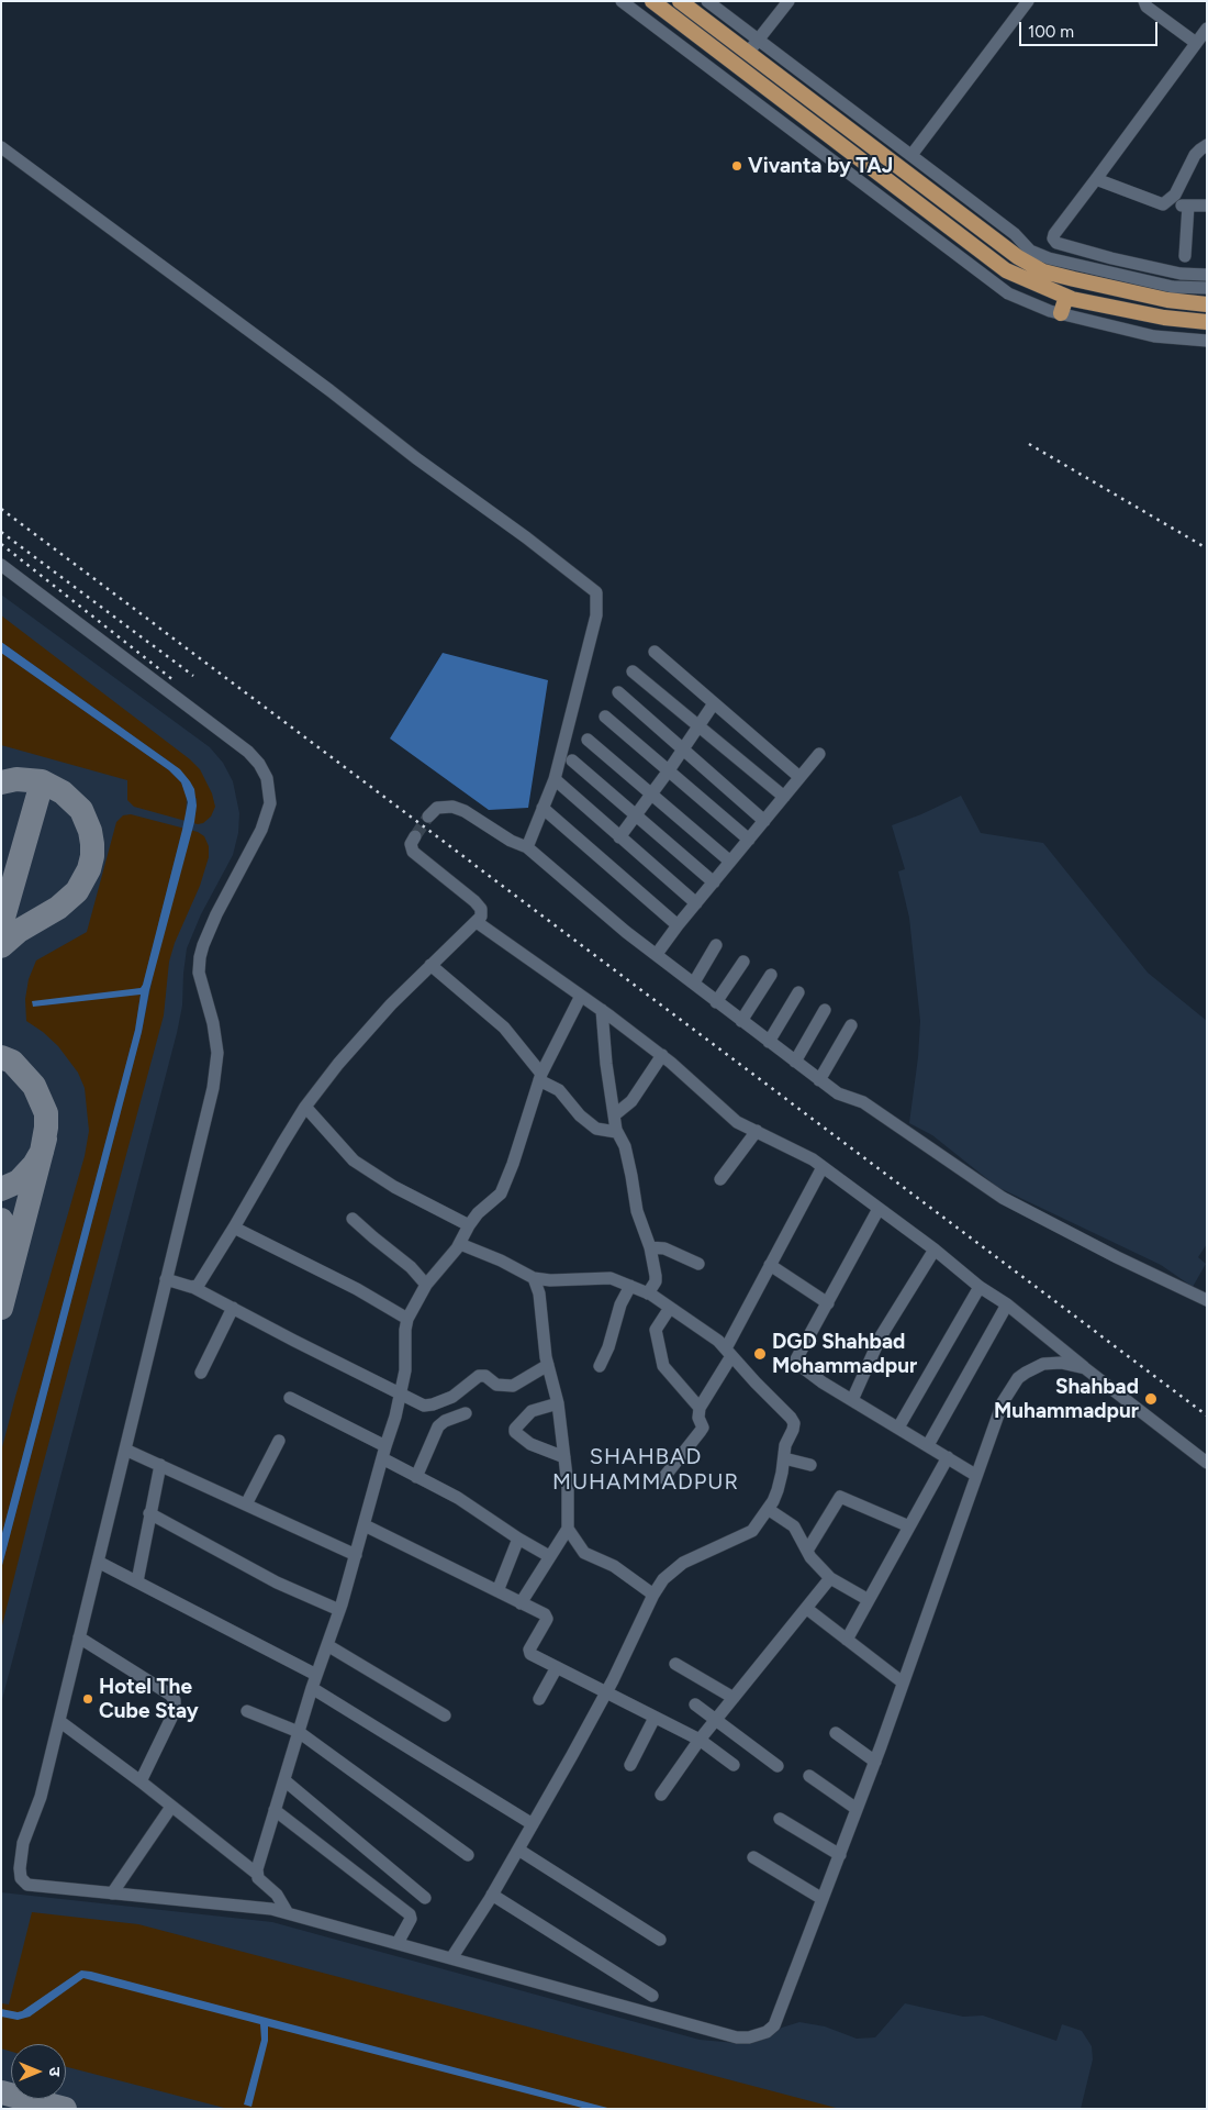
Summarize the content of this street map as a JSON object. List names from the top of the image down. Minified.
{"districts":["SHAHBAD MUHAMMADPUR"],"places":["Vivanta by TAJ","DGD Shahbad Mohammadpur","Shahbad Muhammadpur","Hotel The Cube Stay"],"scale_bar":"100 m","north":"right"}
